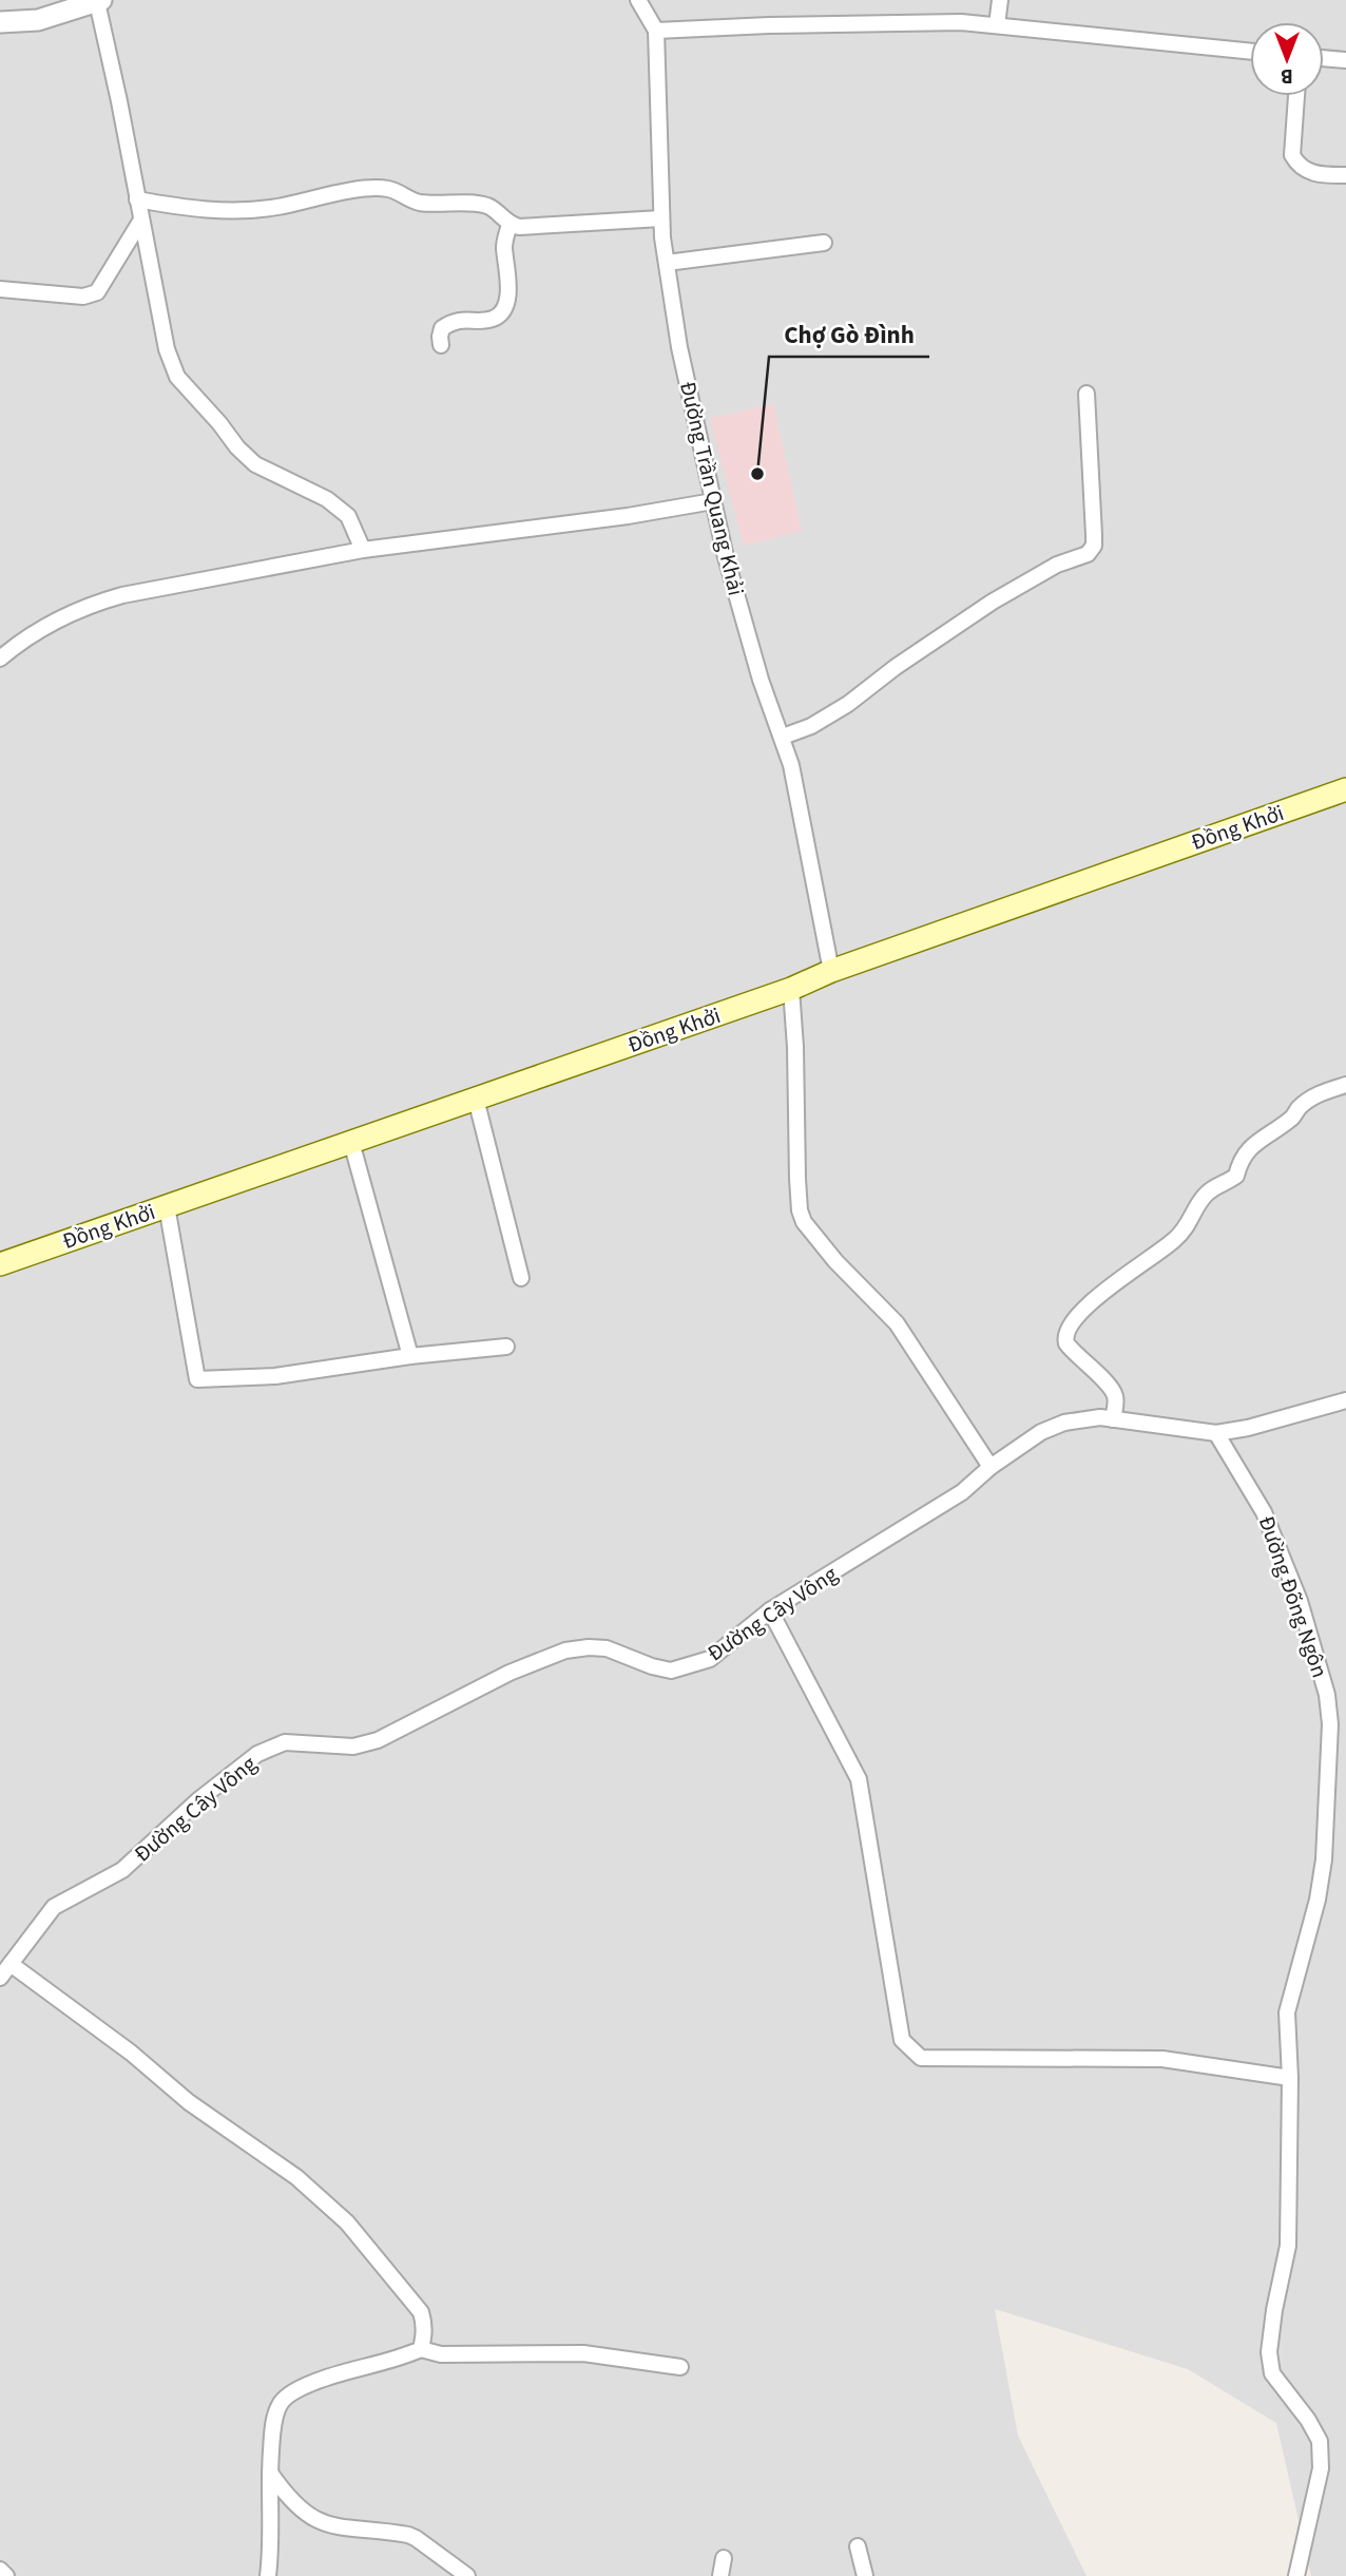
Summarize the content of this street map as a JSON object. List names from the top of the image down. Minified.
{"streets":{"main road":["Đồng Khởi"],"street":["Đường Trần Quang Khải","Đường Đõng Ngôn","Đường Cây Vông"]},"crossings":[["Đường Trần Quang Khải","Đồng Khởi"],["Đường Đõng Ngôn","Đường Cây Vông"]],"places":["Chợ Gò Đình"],"north":"bottom"}
